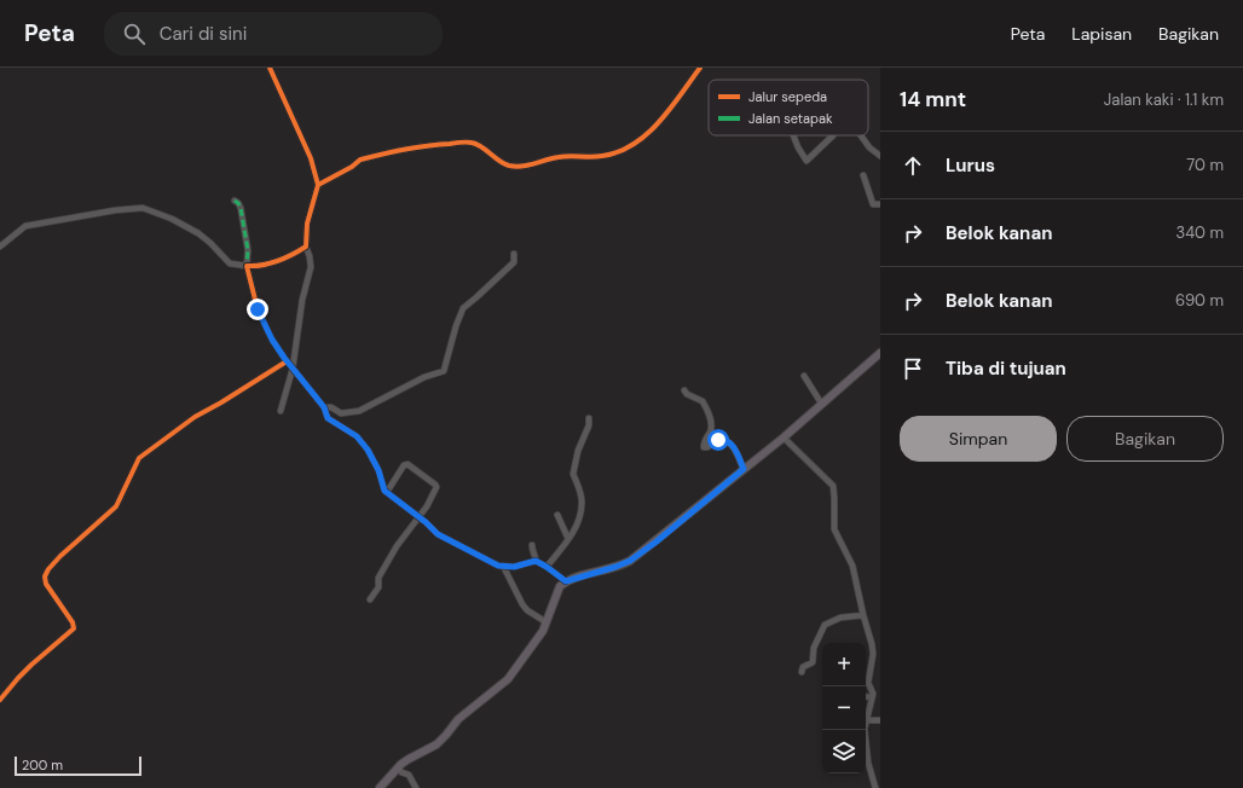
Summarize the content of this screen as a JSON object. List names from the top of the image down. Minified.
{"legend":["Jalur sepeda","Jalan setapak"],"scale_bar":"200 m","page":{"header":"Peta","search":"Cari di sini","nav":["Peta","Lapisan","Bagikan"],"heading":["14 mnt","Jalan kaki · 1.1 km"],"list":[["Lurus","70 m"],["Belok kanan","340 m"],["Belok kanan","690 m"],"Tiba di tujuan"],"buttons":["Simpan","Bagikan"],"map_buttons":["+","−"],"scale":"200 m"}}
